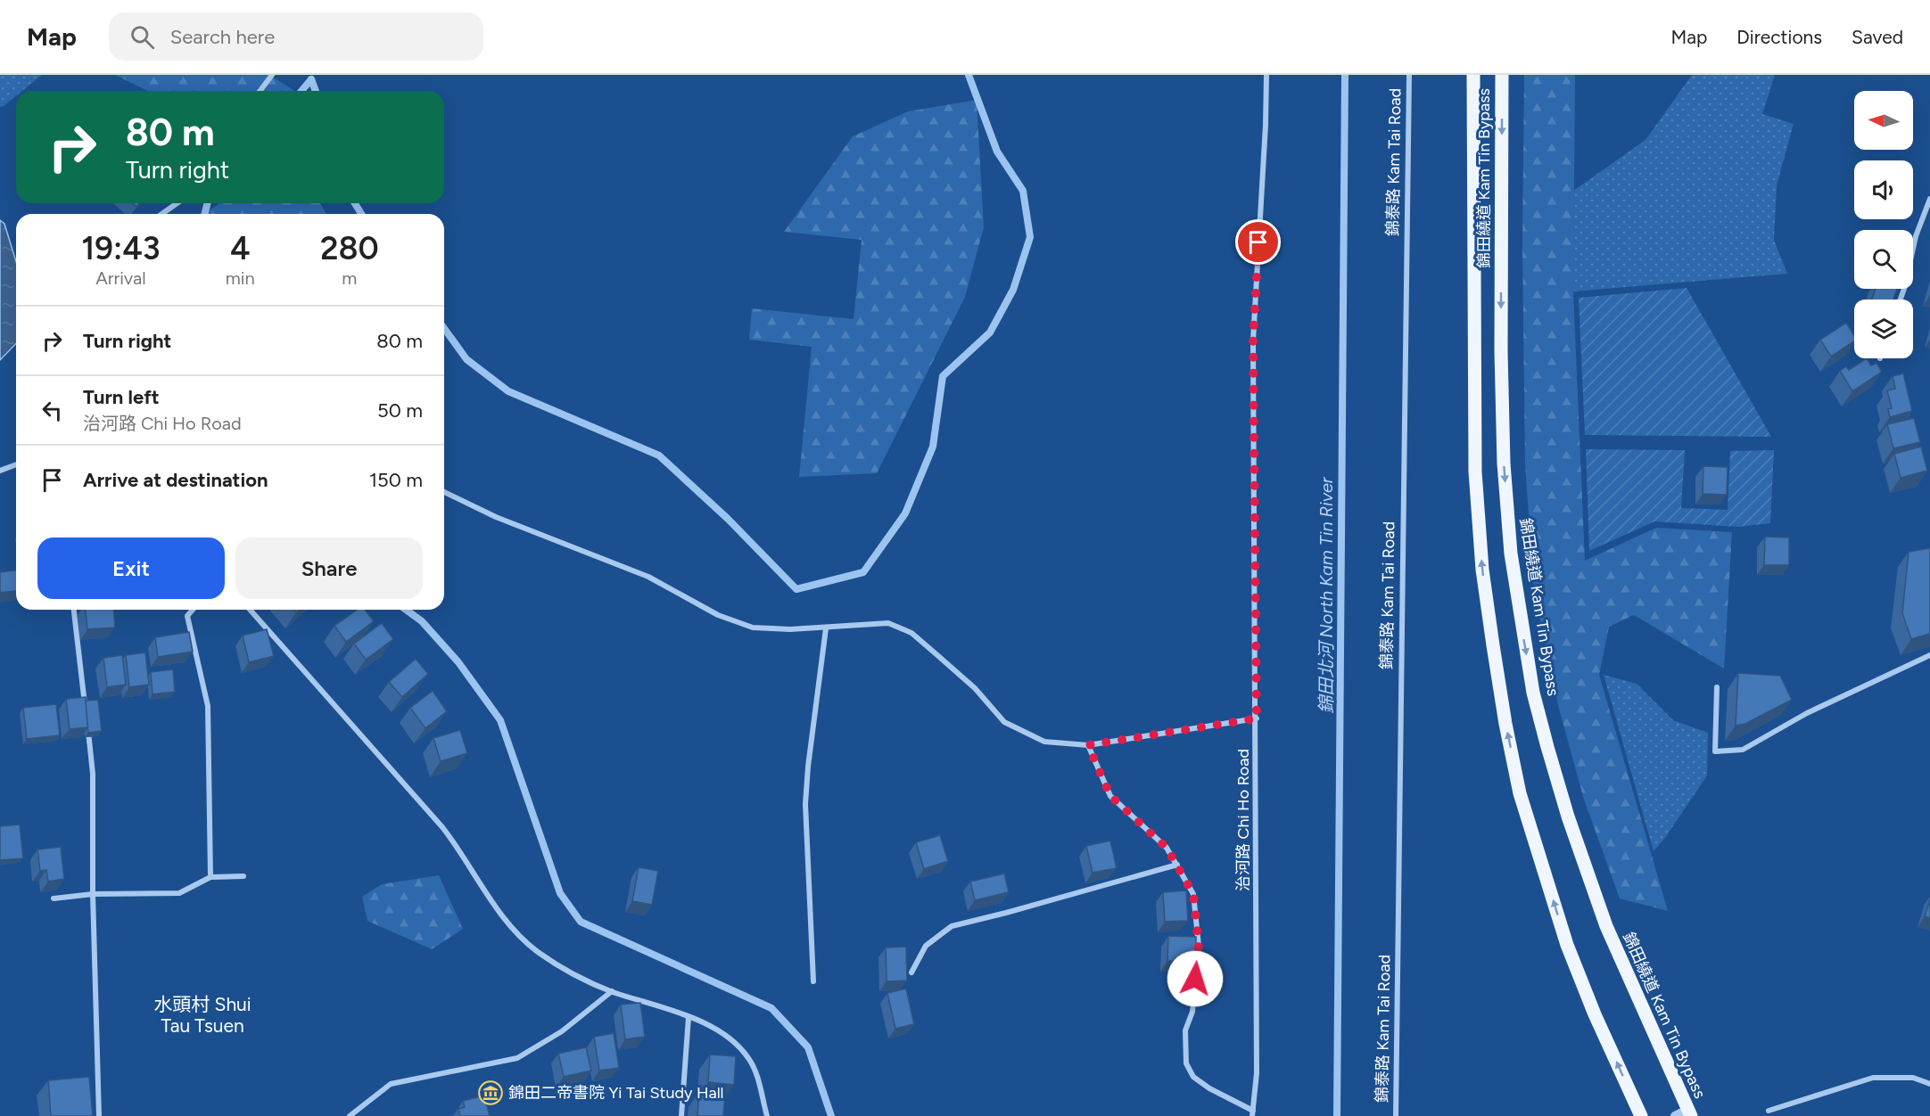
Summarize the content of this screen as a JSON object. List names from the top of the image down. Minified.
{"streets":{"main road":["錦田繞道 Kam Tin Bypass"],"street":["錦泰路 Kam Tai Road","治河路 Chi Ho Road"]},"districts":["水頭村 Shui Tau Tsuen"],"water":["錦田北河 North Kam Tin River"],"places":{"museum":["錦田二帝書院 Yi Tai Study Hall"]},"north":"left","page":{"header":"Map","search":"Search here","nav":["Map","Directions","Saved"],"turn":["80 m","Turn right"],"eta":["19:43","Arrival","4","min","280","m"],"list":[{"name":"Turn right","value":"80 m"},{"name":"Turn left","note":"治河路 Chi Ho Road","value":"50 m"},{"name":"Arrive at destination","value":"150 m"}],"buttons":["Exit","Share"]}}
